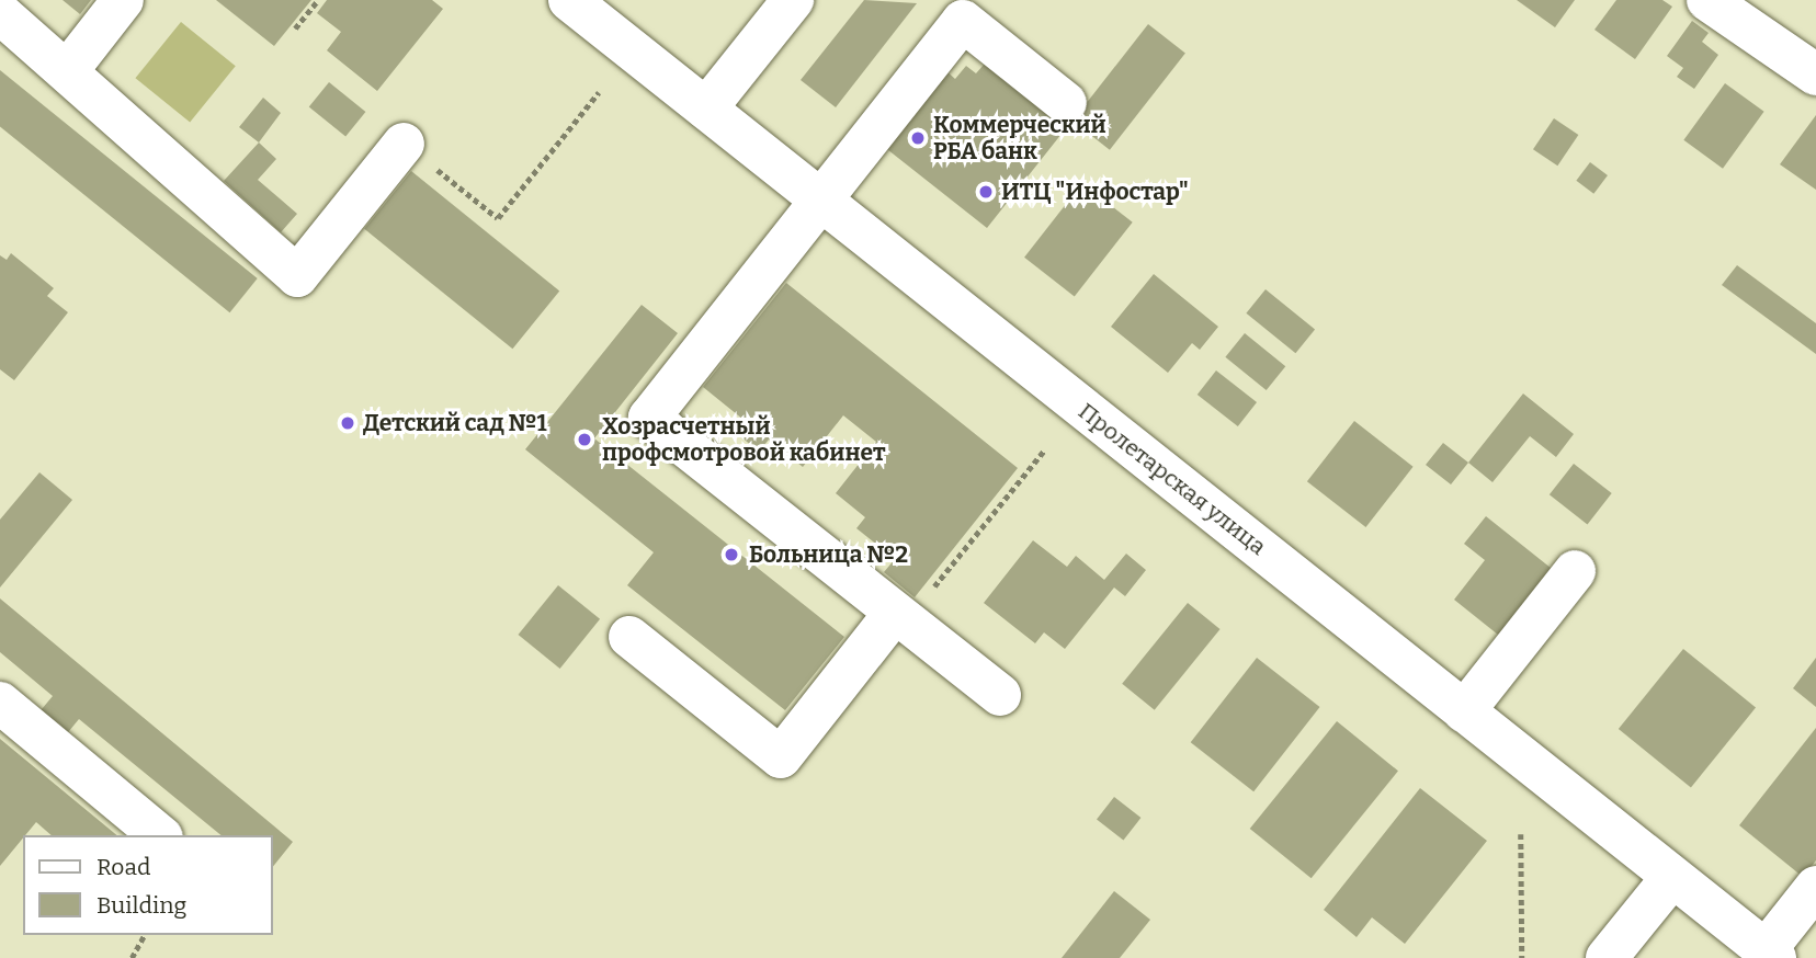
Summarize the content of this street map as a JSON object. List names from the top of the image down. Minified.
{"streets":{"main road":["Пролетарская улица"]},"places":["Коммерческий РБА банк","ИТЦ \"Инфостар\"","Детский сад №1","Хозрасчетный профсмотровой кабинет","Больница №2"],"legend":["Road","Building"]}
